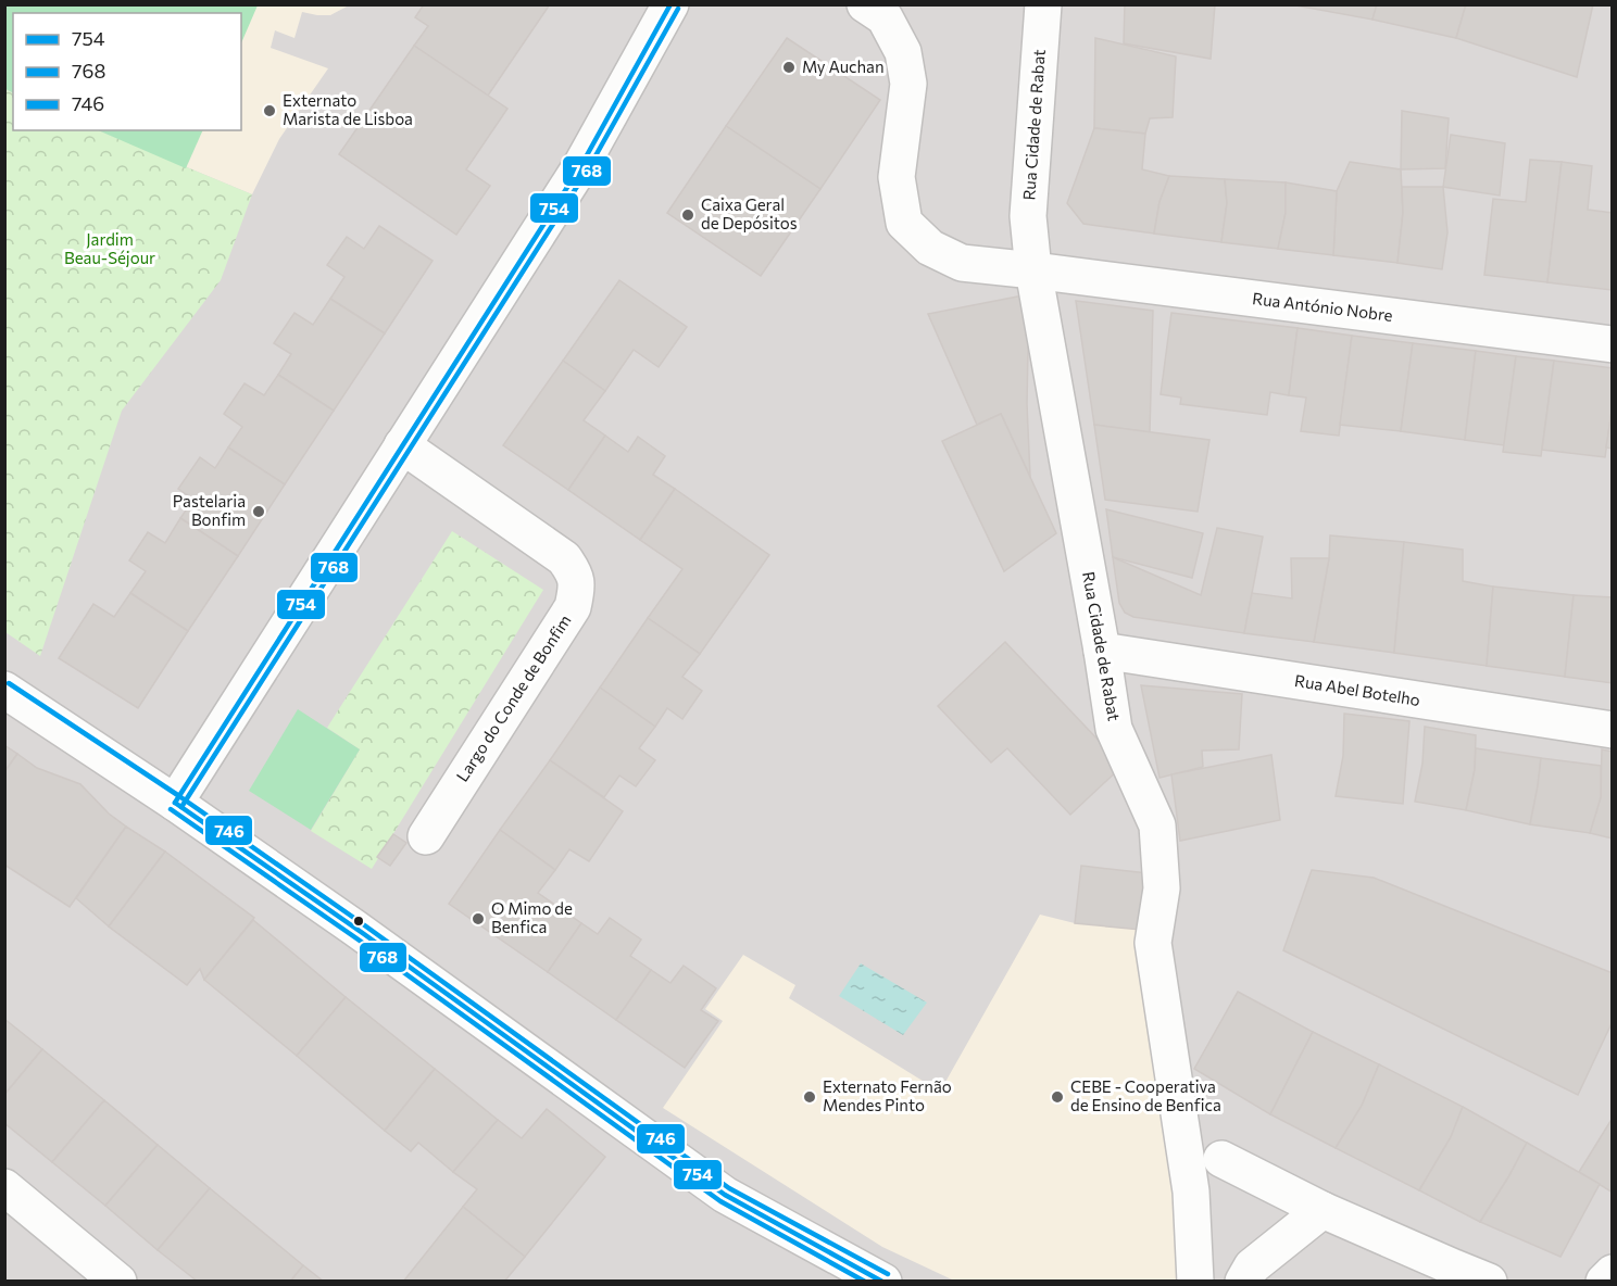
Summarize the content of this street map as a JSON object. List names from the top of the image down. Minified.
{"streets":{"street":["Rua Cidade de Rabat","Rua António Nobre","Rua Abel Botelho","Largo do Conde de Bonfim"]},"crossings":[["Rua Cidade de Rabat","Rua António Nobre"],["Rua Cidade de Rabat","Rua Abel Botelho"]],"parks":["Jardim Beau-Séjour"],"places":["My Auchan","Externato Marista de Lisboa","Caixa Geral de Depósitos","Pastelaria Bonfim","O Mimo de Benfica","Externato Fernão Mendes Pinto","CEBE - Cooperativa de Ensino de Benfica"],"lines":["transit line 754","transit line 768","transit line 746"],"legend":["754","768","746"]}
